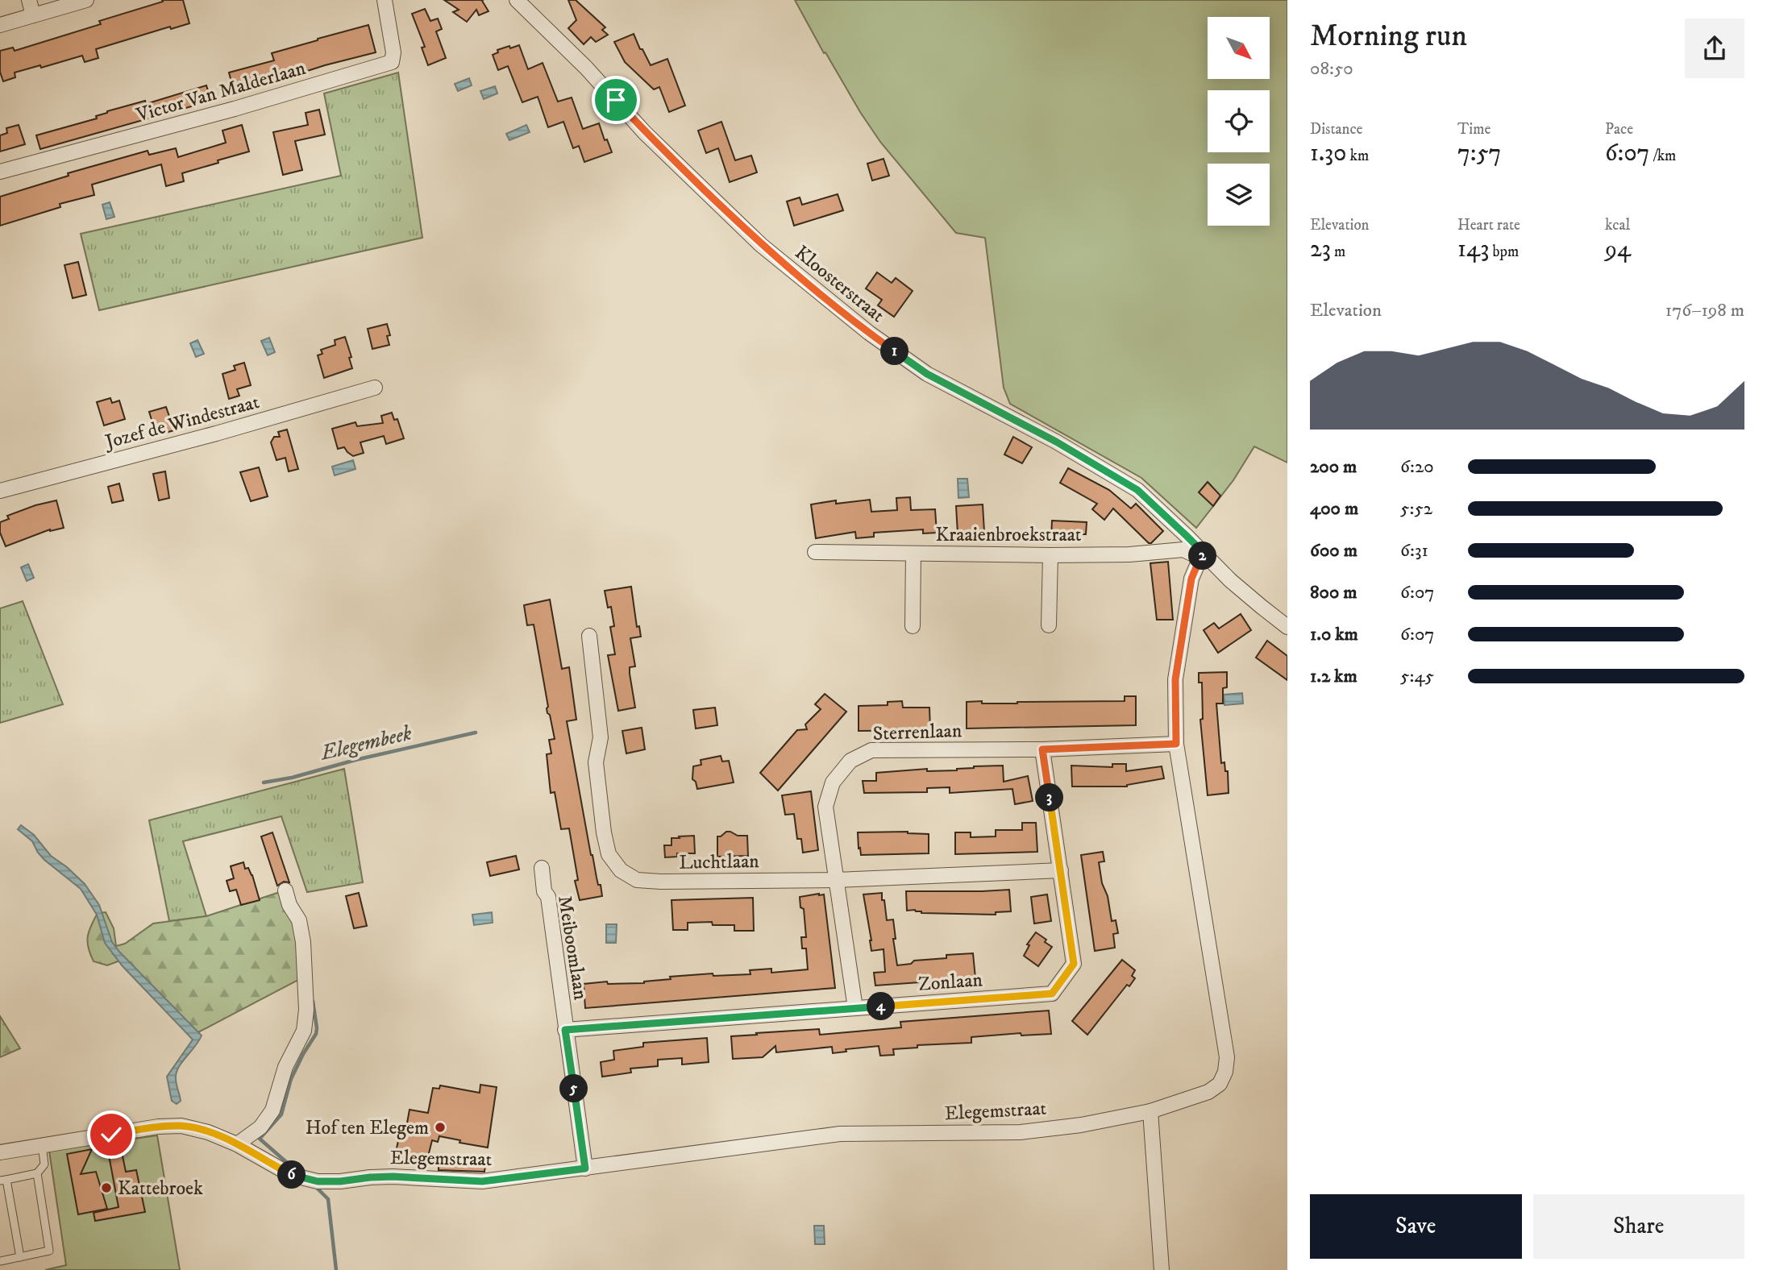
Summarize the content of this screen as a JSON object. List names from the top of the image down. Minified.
{"streets":{"street":["Victor Van Malderlaan","Kloosterstraat","Jozef de Windestraat","Kraaienbroekstraat","Sterrenlaan","Luchtlaan","Meiboomlaan","Zonlaan","Elegemstraat"]},"crossings":[["Kloosterstraat","Kraaienbroekstraat"],["Kloosterstraat","Elegemstraat"],["Kraaienbroekstraat","Elegemstraat"],["Sterrenlaan","Luchtlaan"],["Sterrenlaan","Zonlaan"],["Sterrenlaan","Elegemstraat"],["Luchtlaan","Zonlaan"],["Meiboomlaan","Zonlaan"],["Meiboomlaan","Elegemstraat"]],"water":["Elegembeek"],"places":["Hof ten Elegem","Kattebroek"],"north":"bottom right","page":{"heading":["Morning run","08:50"],"stats":[["Distance","1.30 km"],["Time","7:57"],["Pace","6:07 /km"],["Elevation","23 m"],["Heart rate","143 bpm"],["kcal","94"]],"chart":["Elevation","176–198 m"],"pins":["1","2","3","4","5","6"],"list":[{"name":"200 m","note":"6:20"},{"name":"400 m","note":"5:52"},{"name":"600 m","note":"6:31"},{"name":"800 m","note":"6:07"},{"name":"1.0 km","note":"6:07"},{"name":"1.2 km","note":"5:45"}],"buttons":["Save","Share"]}}
